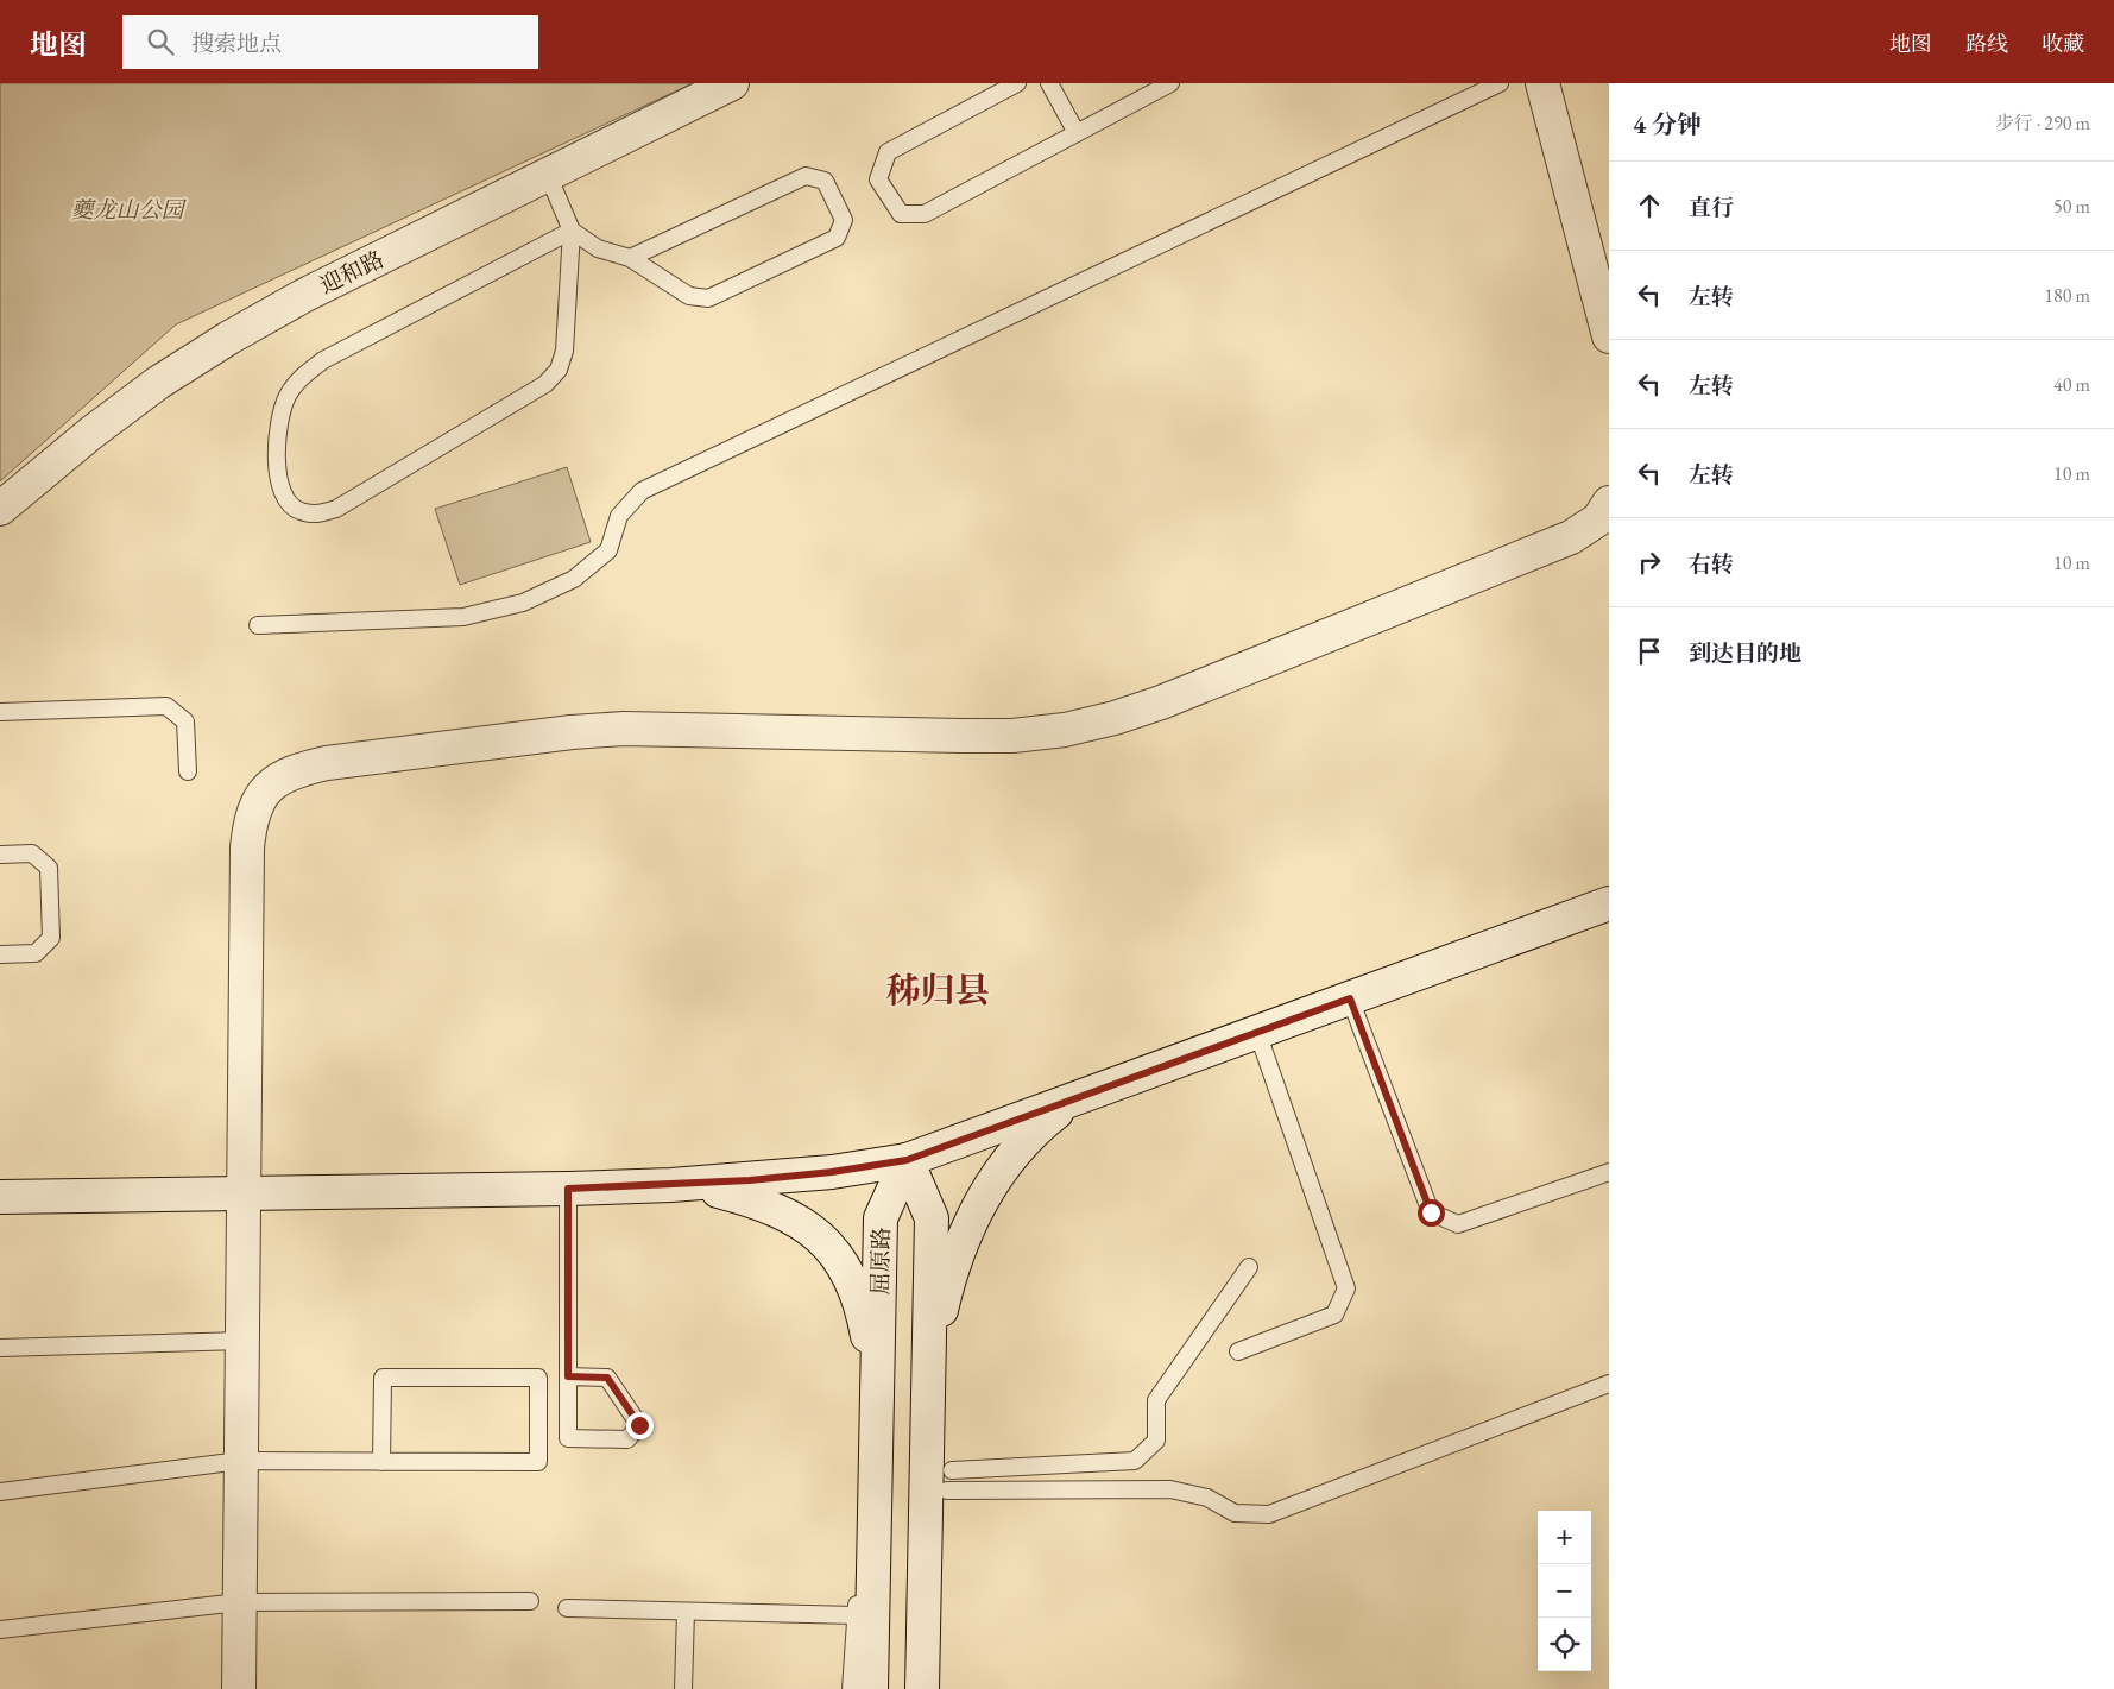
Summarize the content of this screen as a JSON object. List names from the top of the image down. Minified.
{"streets":{"street":["迎和路","屈原路"]},"districts":["秭归县"],"parks":["夔龙山公园"],"page":{"header":"地图","search":"搜索地点","nav":["地图","路线","收藏"],"heading":["4 分钟","步行 · 290 m"],"list":[["直行","50 m"],["左转","180 m"],["左转","40 m"],["左转","10 m"],["右转","10 m"],"到达目的地"],"map_buttons":["+","−"]}}
